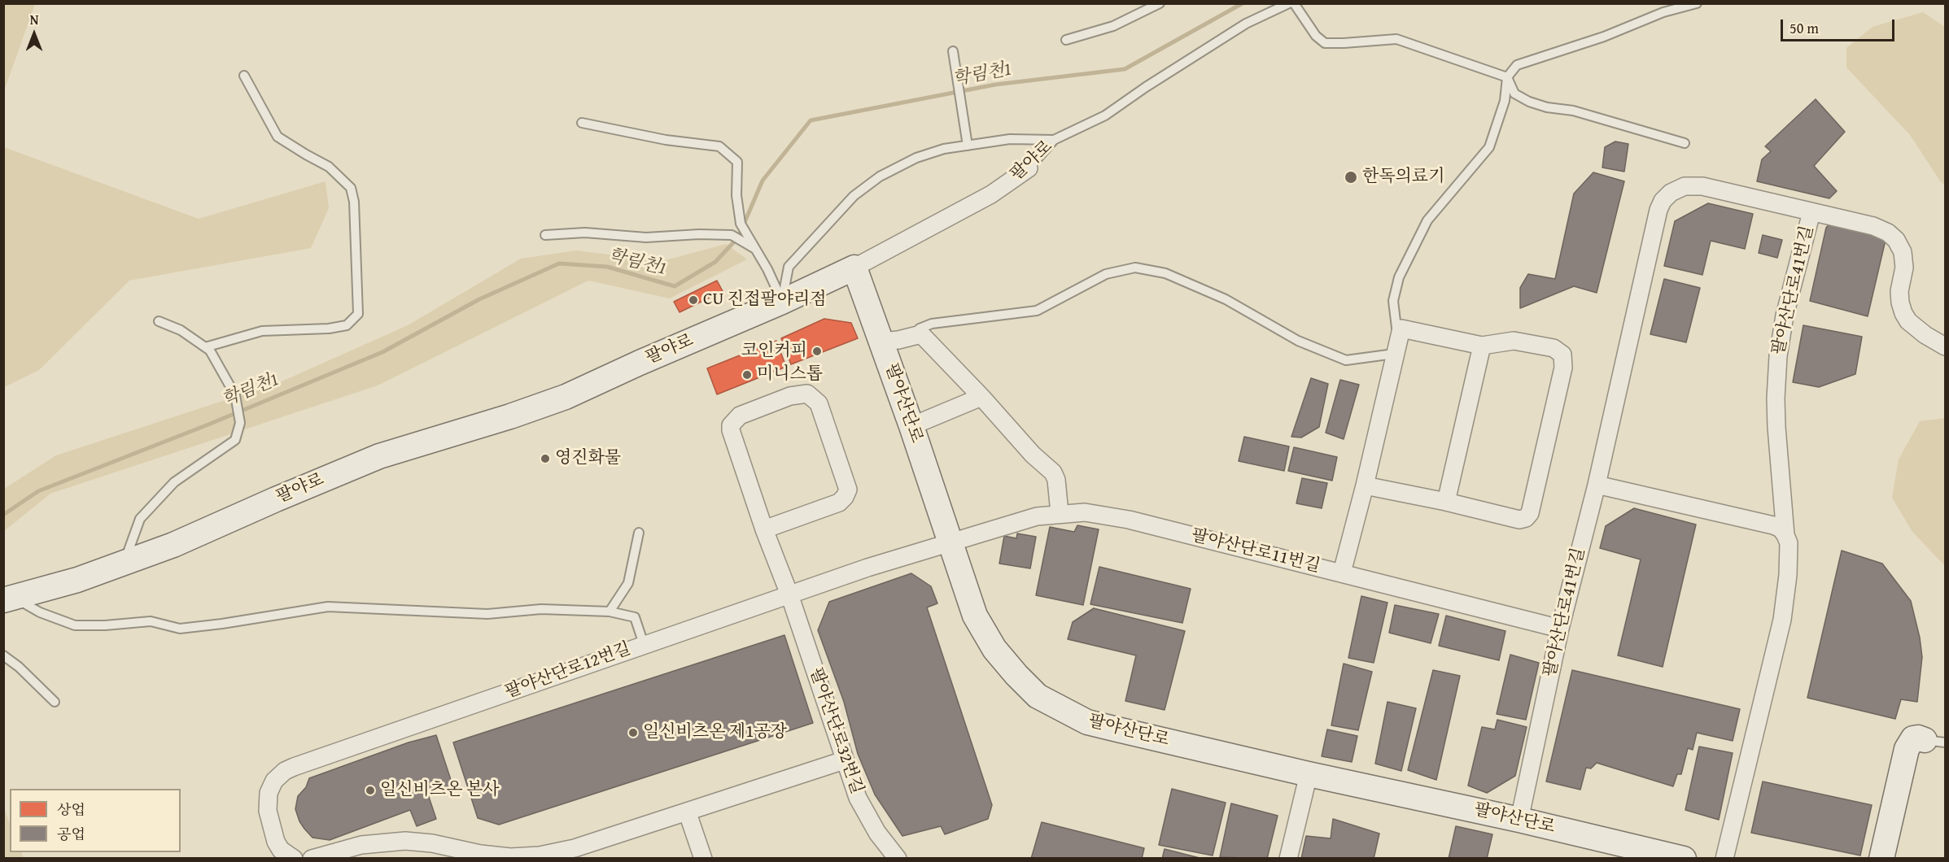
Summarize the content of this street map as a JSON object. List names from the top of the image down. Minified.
{"streets":{"street":["팔야로","팔야산단로41번길","팔야산단로","팔야산단로11번길","팔야산단로12번길","팔야산단로32번길"]},"crossings":[["팔야로","팔야산단로"],["팔야산단로41번길","팔야산단로"],["팔야산단로41번길","팔야산단로11번길"],["팔야산단로","팔야산단로11번길"],["팔야산단로","팔야산단로12번길"],["팔야산단로11번길","팔야산단로12번길"],["팔야산단로12번길","팔야산단로32번길"]],"water":["학림천1"],"places":["한독의료기","CU 진접팔야리점","코인커피","미니스톱","영진화물","일신비츠온 제1공장","일신비츠온 본사"],"legend":["상업","공업"],"scale_bar":"50 m","north":"top"}
